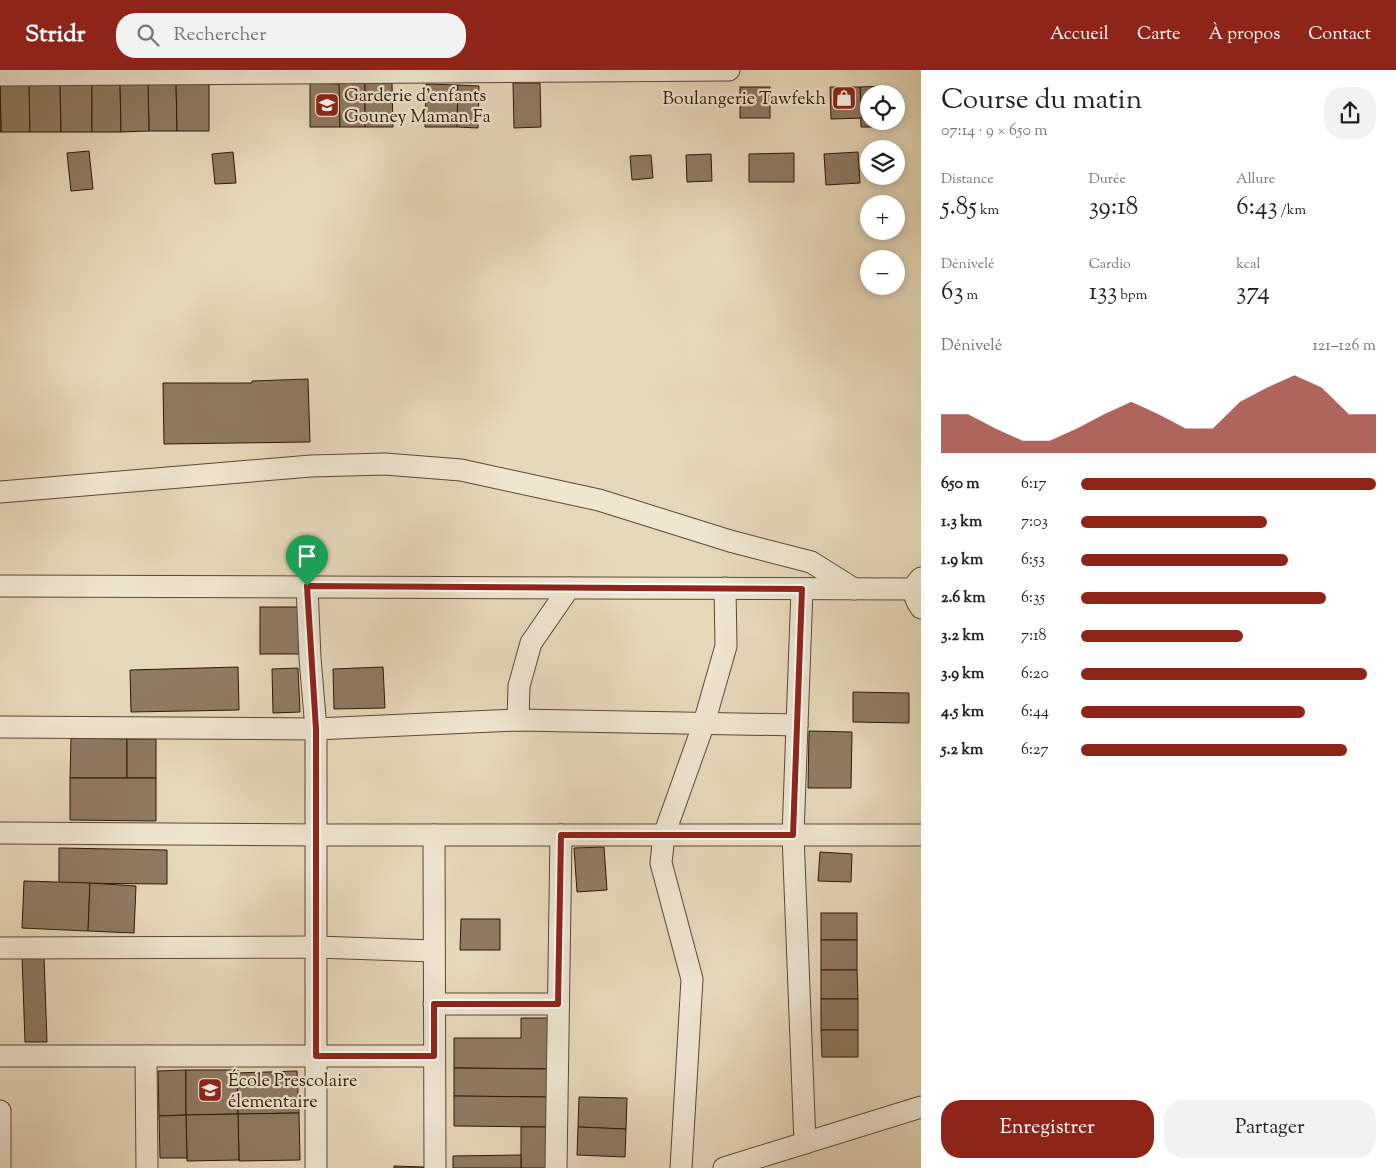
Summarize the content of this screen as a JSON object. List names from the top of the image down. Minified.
{"places":{"shop":["Boulangerie Tawfekh"],"school or university":["Garderie d'enfants Gouney Maman Fa","École Prescolaire élementaire"]},"page":{"header":"Stridr","search":"Rechercher","nav":["Accueil","Carte","À propos","Contact"],"heading":["Course du matin","07:14 · 9 × 650 m"],"map_buttons":["+","−"],"stats":[["Distance","5.85 km"],["Durée","39:18"],["Allure","6:43 /km"],["Dénivelé","63 m"],["Cardio","133 bpm"],["kcal","374"]],"chart":["Dénivelé","121–126 m"],"list":[{"name":"650 m","note":"6:17"},{"name":"1.3 km","note":"7:03"},{"name":"1.9 km","note":"6:53"},{"name":"2.6 km","note":"6:35"},{"name":"3.2 km","note":"7:18"},{"name":"3.9 km","note":"6:20"},{"name":"4.5 km","note":"6:44"},{"name":"5.2 km","note":"6:27"}],"buttons":["Enregistrer","Partager"]}}
